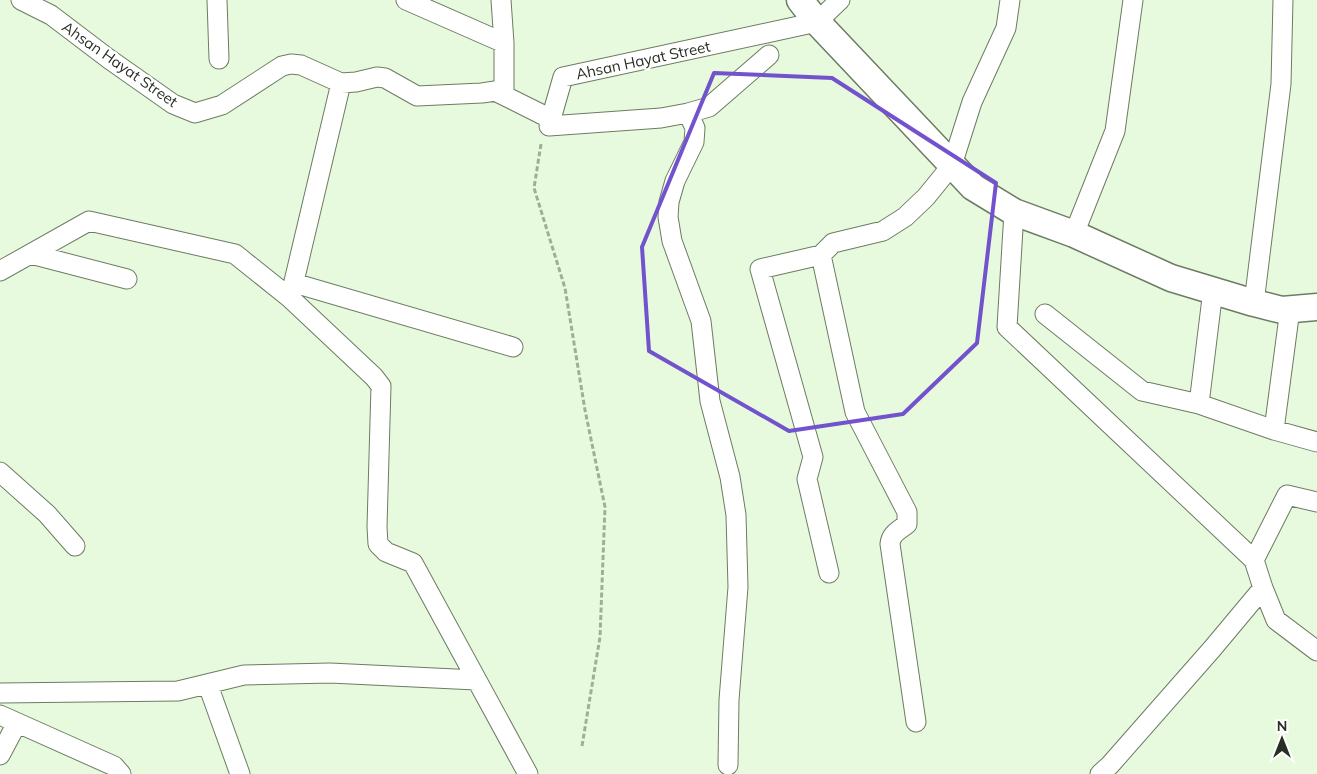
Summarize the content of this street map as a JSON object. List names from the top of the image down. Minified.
{"streets":{"street":["Ahsan Hayat Street"]},"north":"top"}
